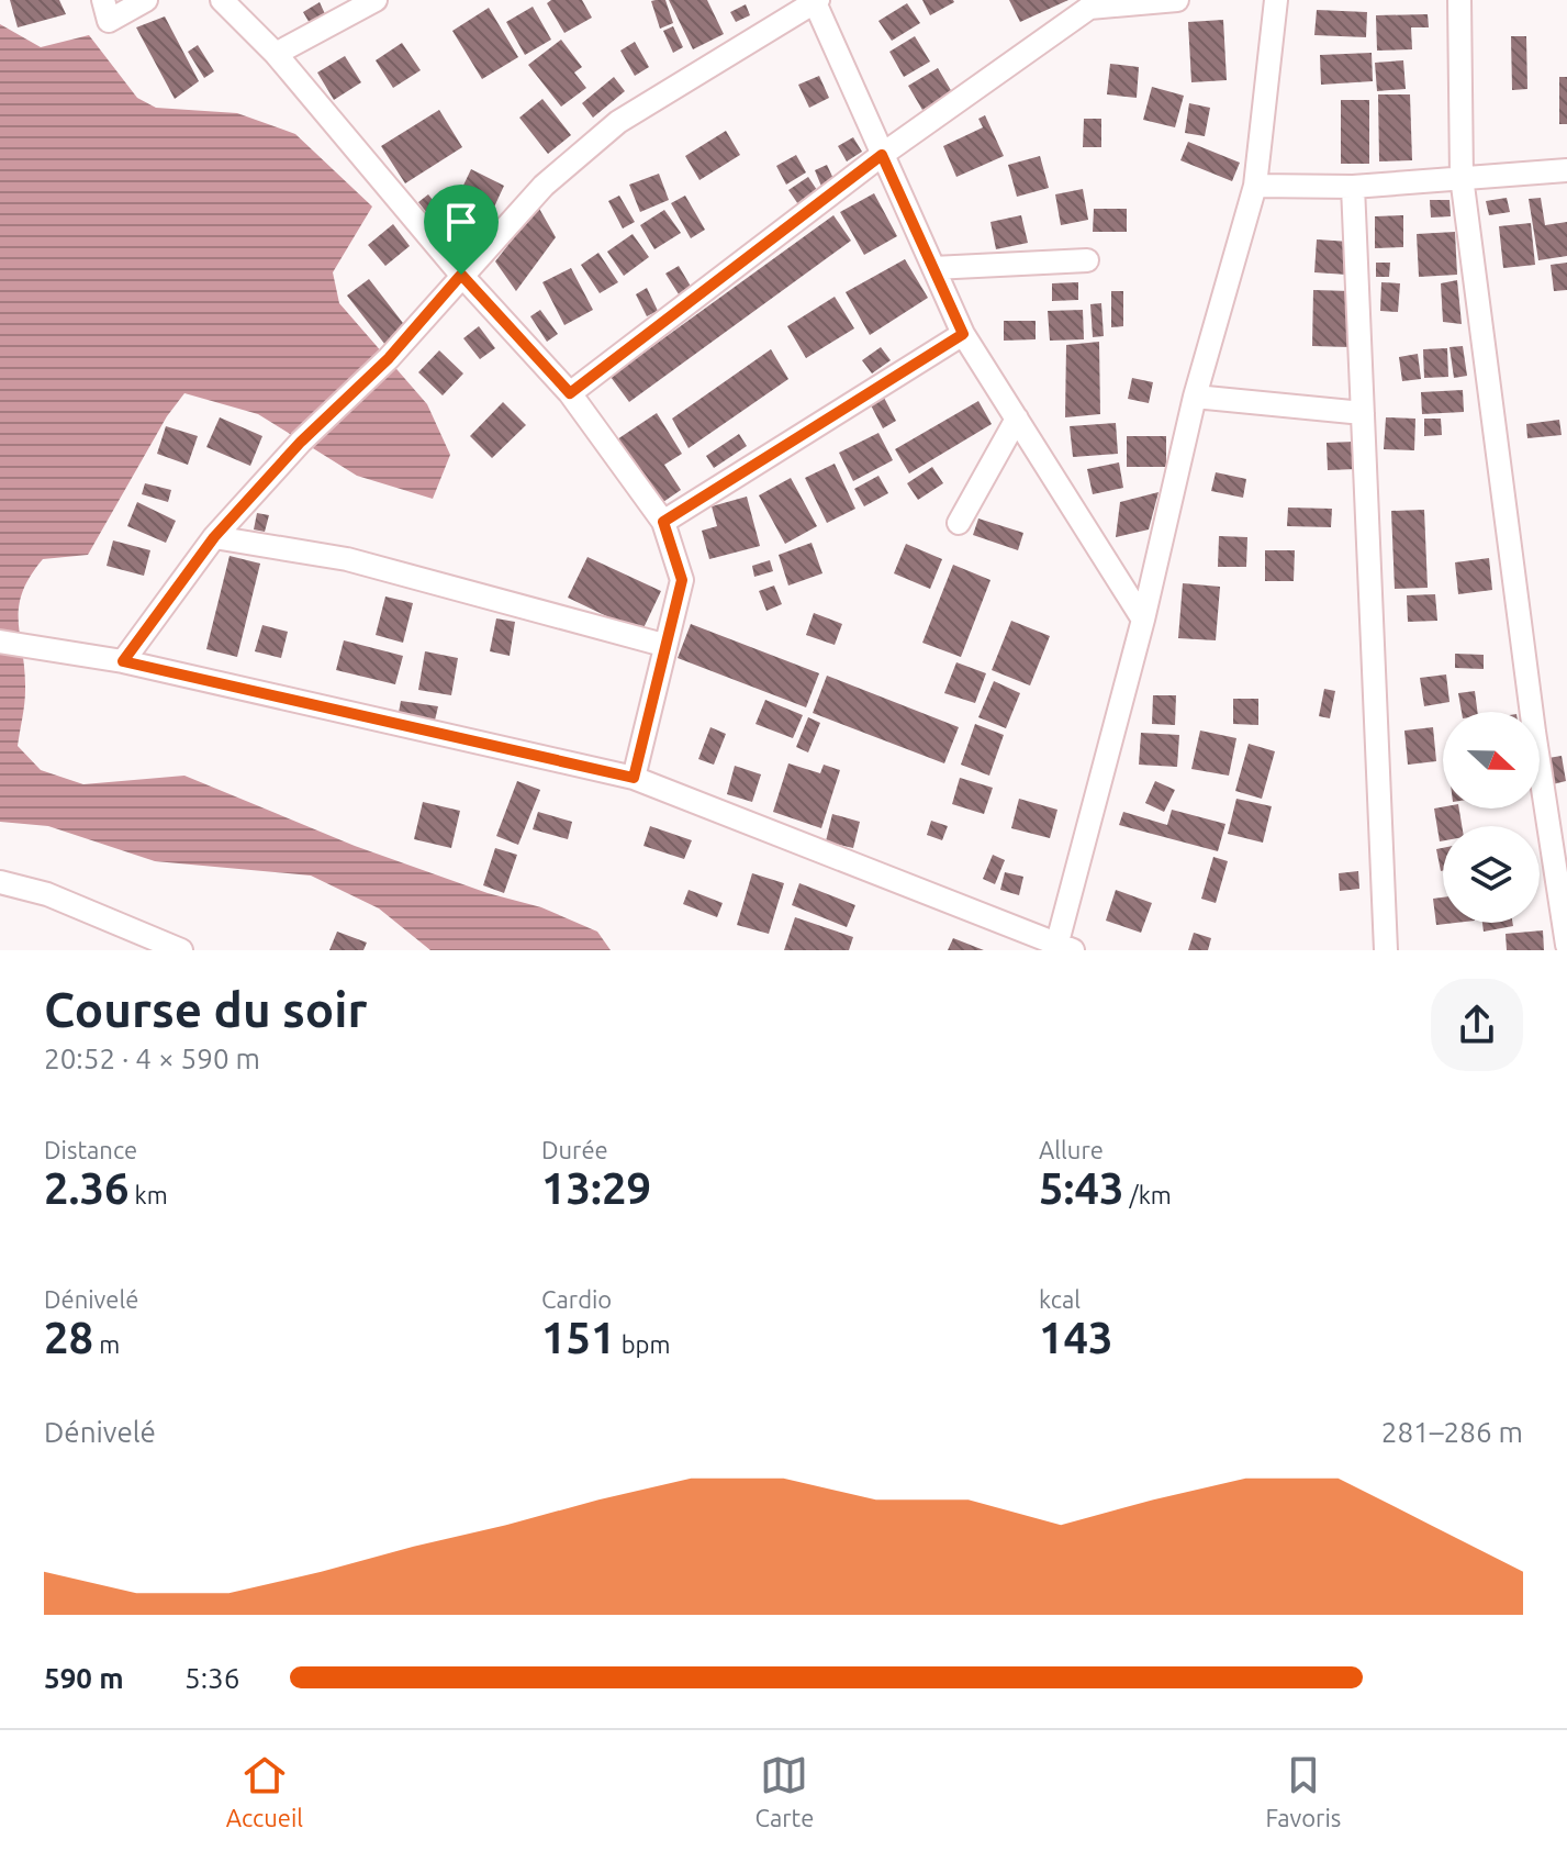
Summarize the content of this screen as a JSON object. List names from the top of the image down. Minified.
{"north":"right","page":{"heading":["Course du soir","20:52 · 4 × 590 m"],"stats":[["Distance","2.36 km"],["Durée","13:29"],["Allure","5:43 /km"],["Dénivelé","28 m"],["Cardio","151 bpm"],["kcal","143"]],"chart":["Dénivelé","281–286 m"],"list":[{"name":"590 m","note":"5:36"}],"tabs":["Accueil","Carte","Favoris"]}}
